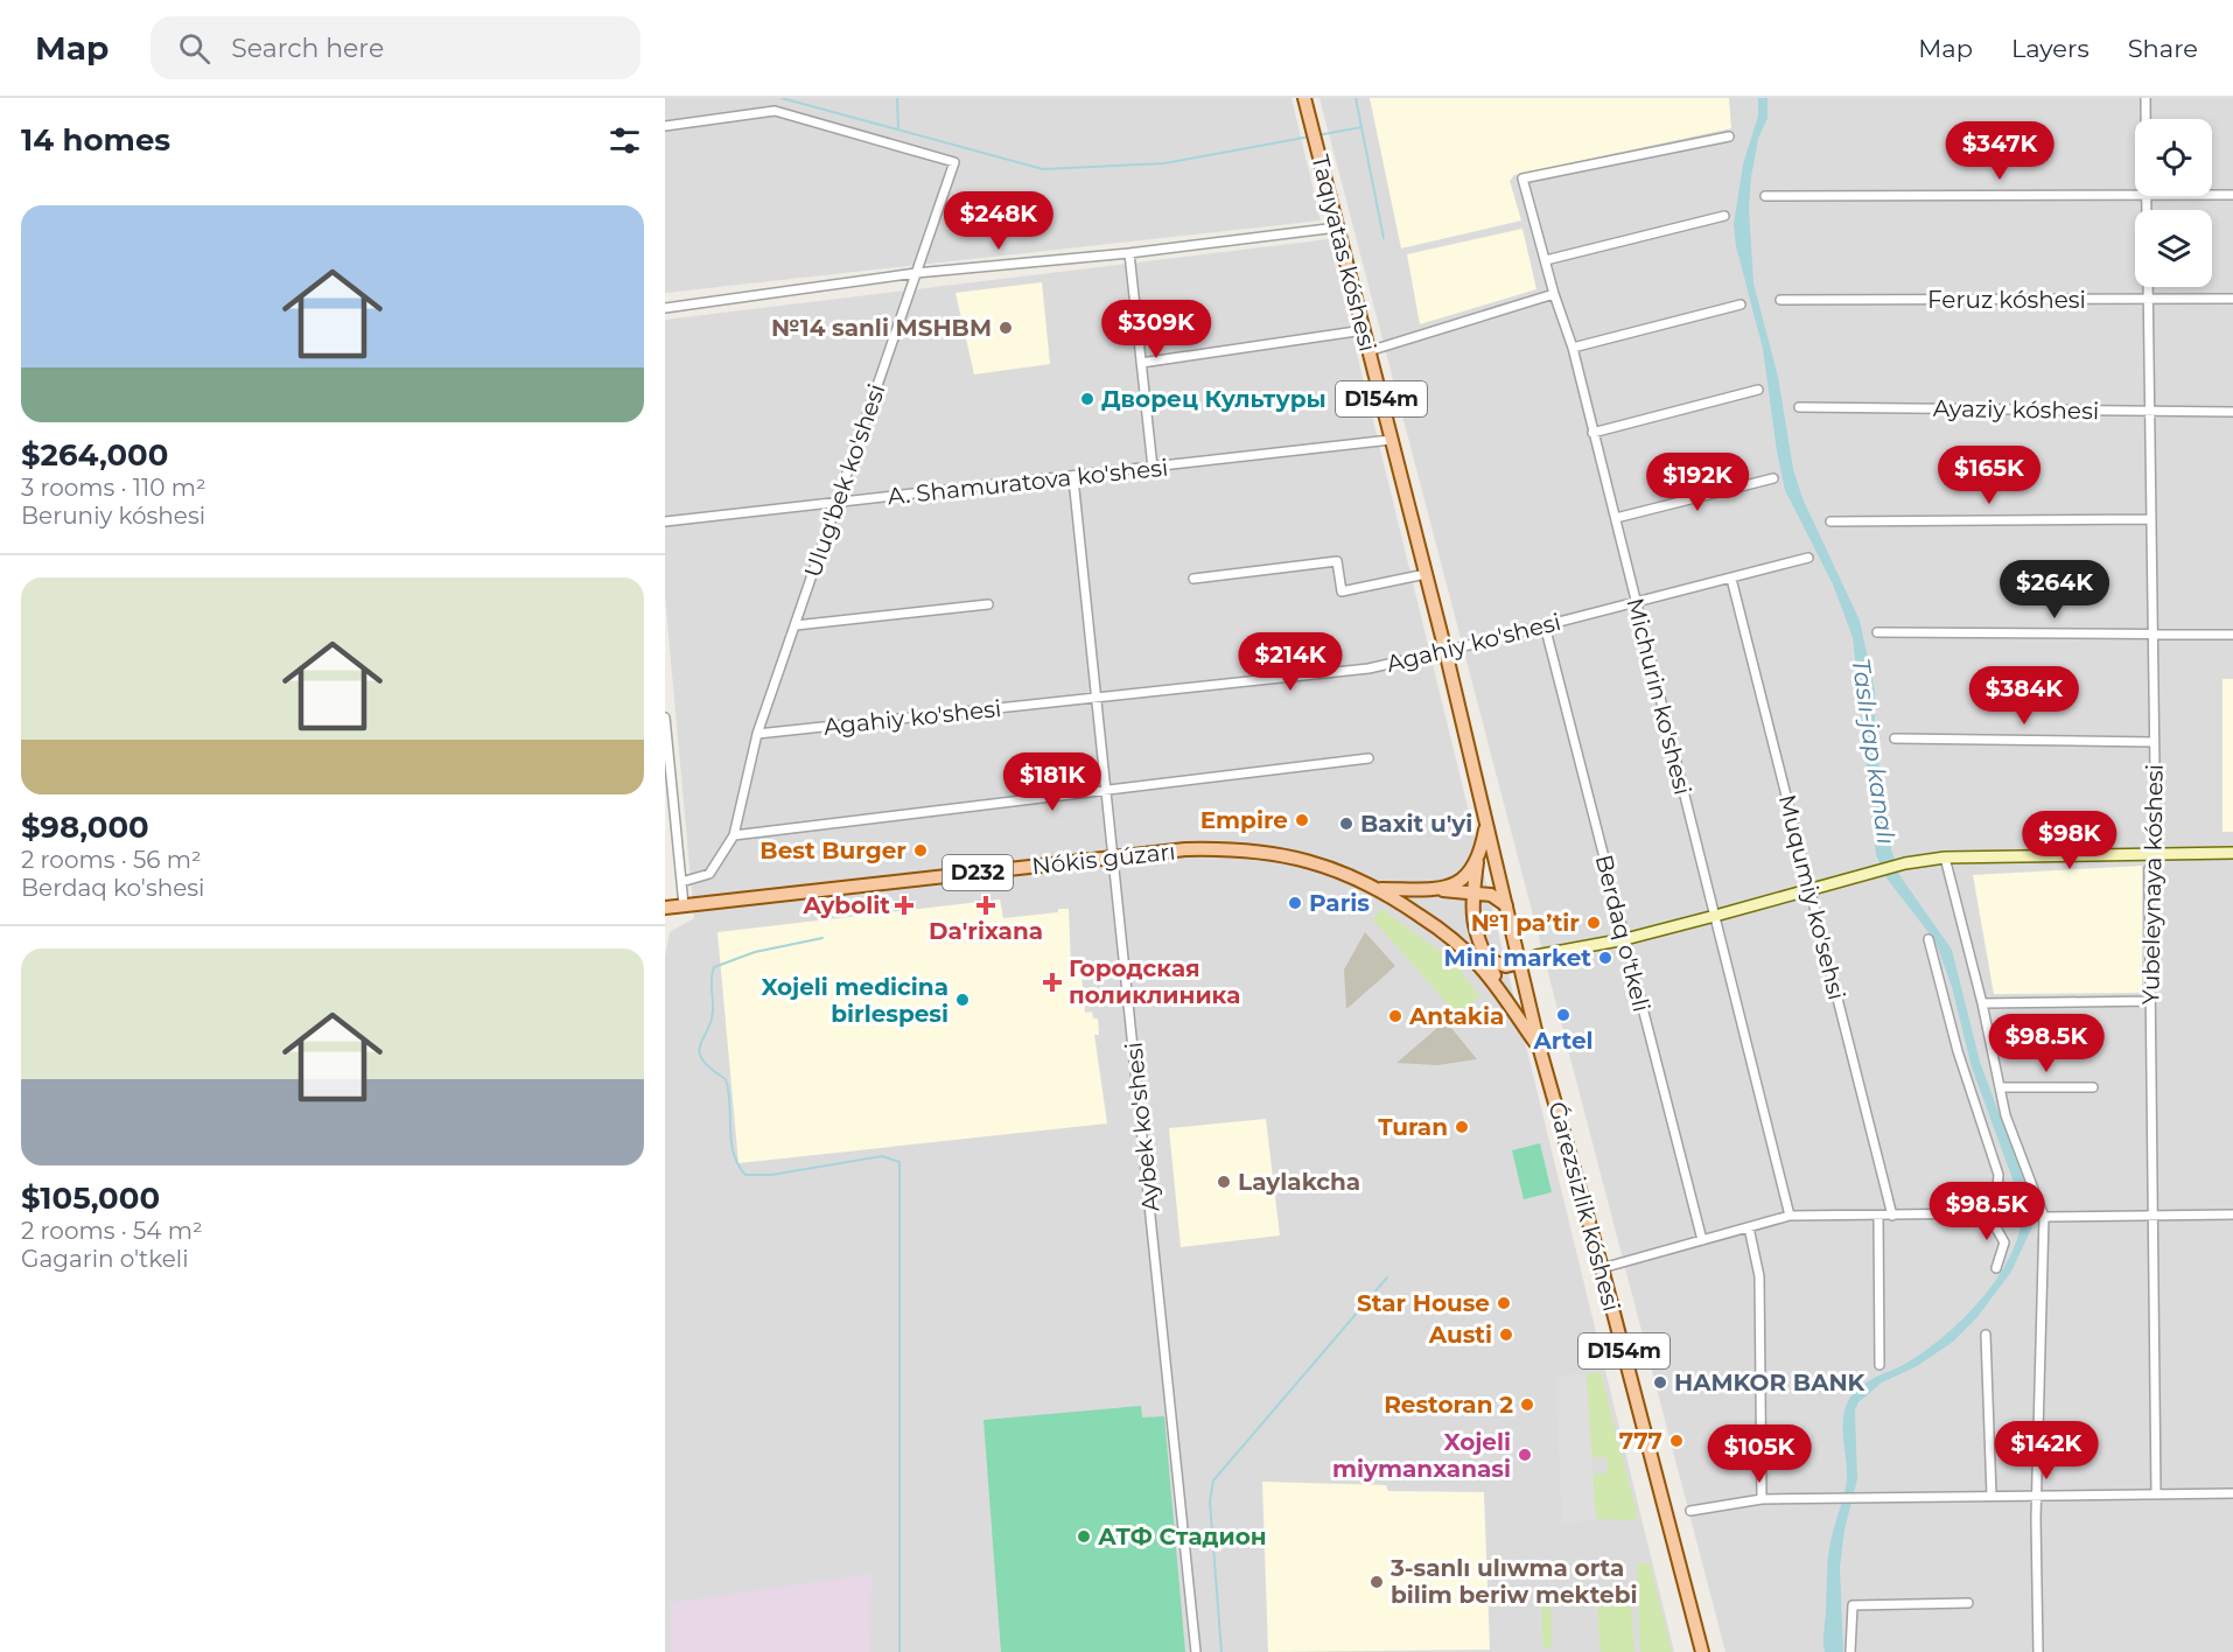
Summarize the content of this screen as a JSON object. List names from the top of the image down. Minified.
{"streets":{"main road":["Taqıyatas kóshesi","D154m","Nókis gúzarı","D232","Ǵarezsizlik kóshesi"],"street":["Feruz kóshesi","Ayaziy kóshesi","Ulug'bek ko'shesi","A. Shamuratova ko'shesi","Agahiy ko'shesi","Michurin ko'shesi","Yubeleynaya kóshesi","Muqumiy ko'sehsi","Berdaq o'tkeli","Aybek ko'shesi"]},"crossings":[["Taqıyatas kóshesi","D154m"],["Taqıyatas kóshesi","A. Shamuratova ko'shesi"],["Taqıyatas kóshesi","Agahiy ko'shesi"],["Feruz kóshesi","Yubeleynaya kóshesi"],["D154m","Agahiy ko'shesi"],["D154m","D232"],["D154m","Ǵarezsizlik kóshesi"],["Ayaziy kóshesi","Yubeleynaya kóshesi"],["Ulug'bek ko'shesi","A. Shamuratova ko'shesi"],["Ulug'bek ko'shesi","Agahiy ko'shesi"],["A. Shamuratova ko'shesi","Aybek ko'shesi"],["Agahiy ko'shesi","Michurin ko'shesi"],["Agahiy ko'shesi","Muqumiy ko'sehsi"],["Agahiy ko'shesi","Berdaq o'tkeli"],["Agahiy ko'shesi","Aybek ko'shesi"],["Nókis gúzarı","D232"],["Nókis gúzarı","Aybek ko'shesi"],["D232","Ǵarezsizlik kóshesi"]],"water":["Taslı-jap kanalı"],"places":{"other":["№14 sanli MSHBM","Дворец Культуры","Empire","Baxit u'yi","Best Burger","Paris","№1 paʼtir","Mini market","Xojeli medicina birlespesi","Artel","Antakia","Turan","Laylakcha","Star House","Austi","HAMKOR BANK","Restoran 2","777","Xojeli miymanxanasi","АТФ Стадион","3-sanlı ulıwma orta bilim beriw mektebi"],"health":["Aybolit","Da'rixana","Городская поликлиника"]},"page":{"header":"Map","search":"Search here","nav":["Map","Layers","Share"],"heading":"14 homes","price":["$347K","$248K","$309K","$165K","$192K","$264K","$214K","$384K","$181K","$98K","$98.5K","$98.5K","$142K","$105K"],"list":[{"name":"$264,000","note":"3 rooms · 110 m² · Beruniy kóshesi"},{"name":"$98,000","note":"2 rooms · 56 m² · Berdaq ko'shesi"},{"name":"$105,000","note":"2 rooms · 54 m² · Gagarin o'tkeli"}]}}
